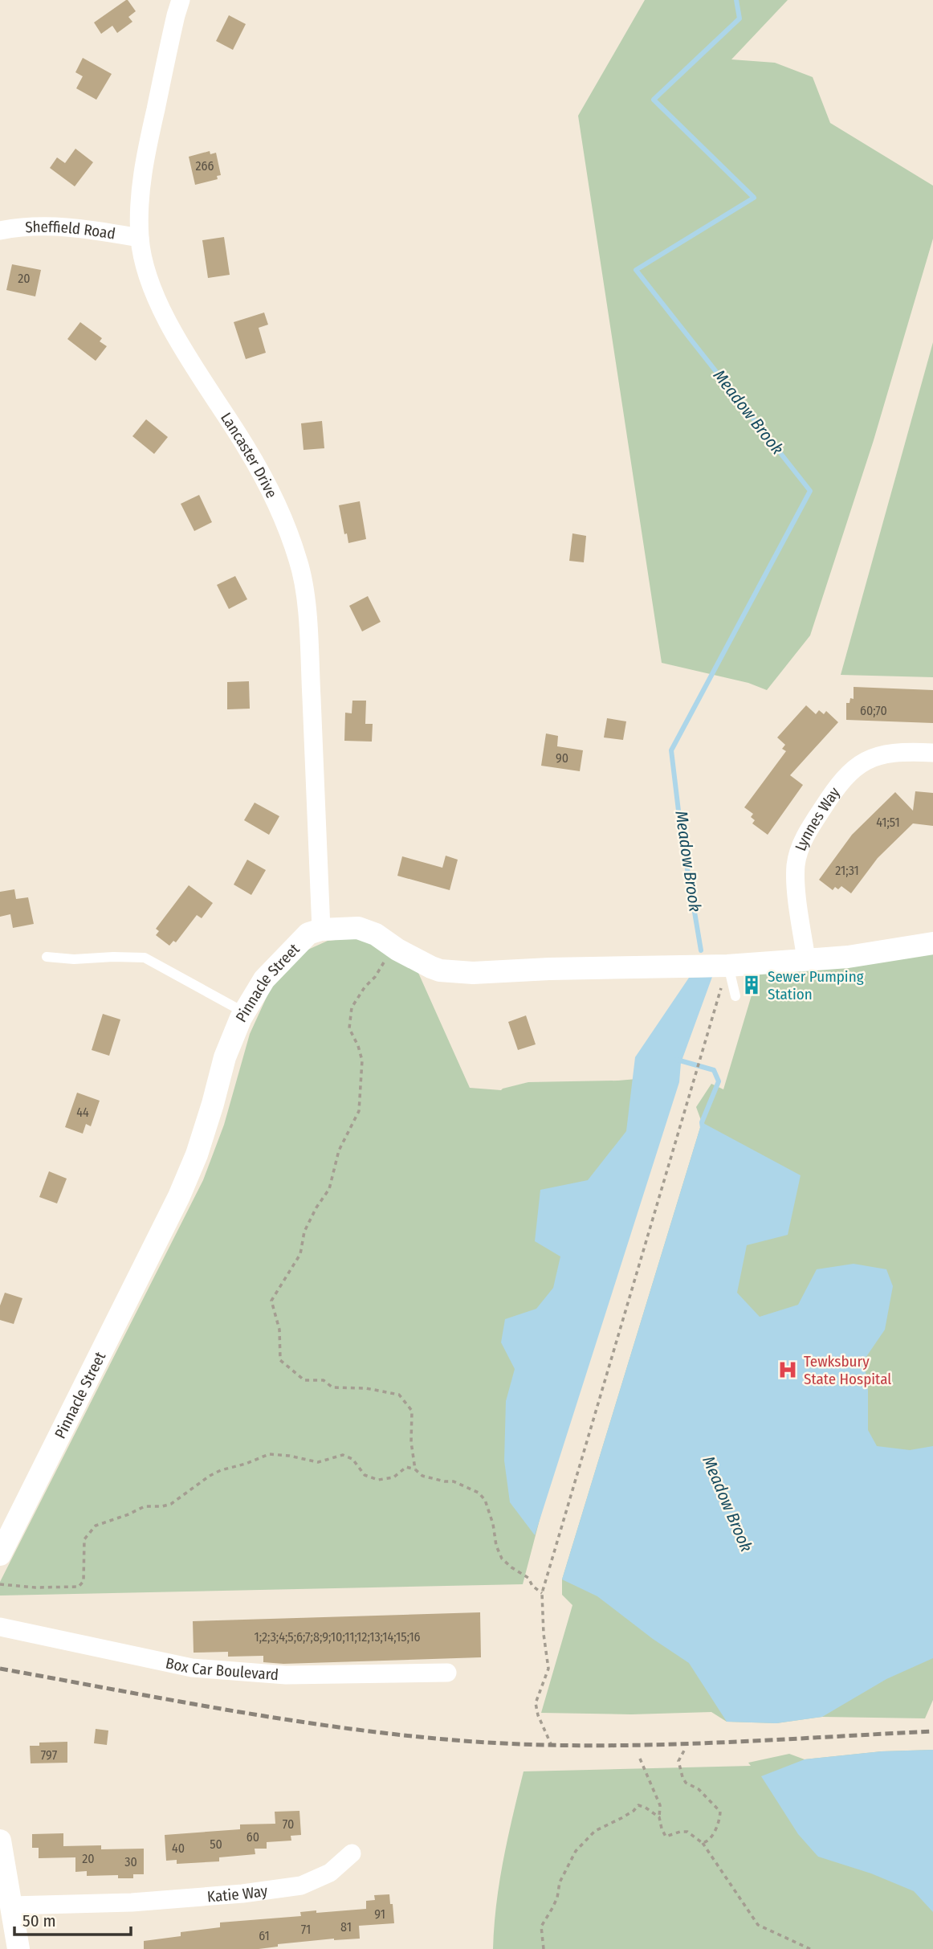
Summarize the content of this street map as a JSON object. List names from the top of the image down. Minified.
{"streets":{"street":["Sheffield Road","Lancaster Drive","Lynnes Way","Pinnacle Street","Box Car Boulevard","Katie Way"]},"crossings":[["Sheffield Road","Lancaster Drive"],["Lancaster Drive","Pinnacle Street"],["Lynnes Way","Pinnacle Street"]],"water":["Meadow Brook"],"places":{"building":["Sewer Pumping Station"],"hospital":["Tewksbury State Hospital"]},"house_numbers":["266","20","60;70","90","41;51","21;31","44","1;2;3;4;5;6;7;8;9;10;11;12;13;14;15;16","797","70","60","50","40","20","30","91","81","71","61"],"scale_bar":"50 m"}
